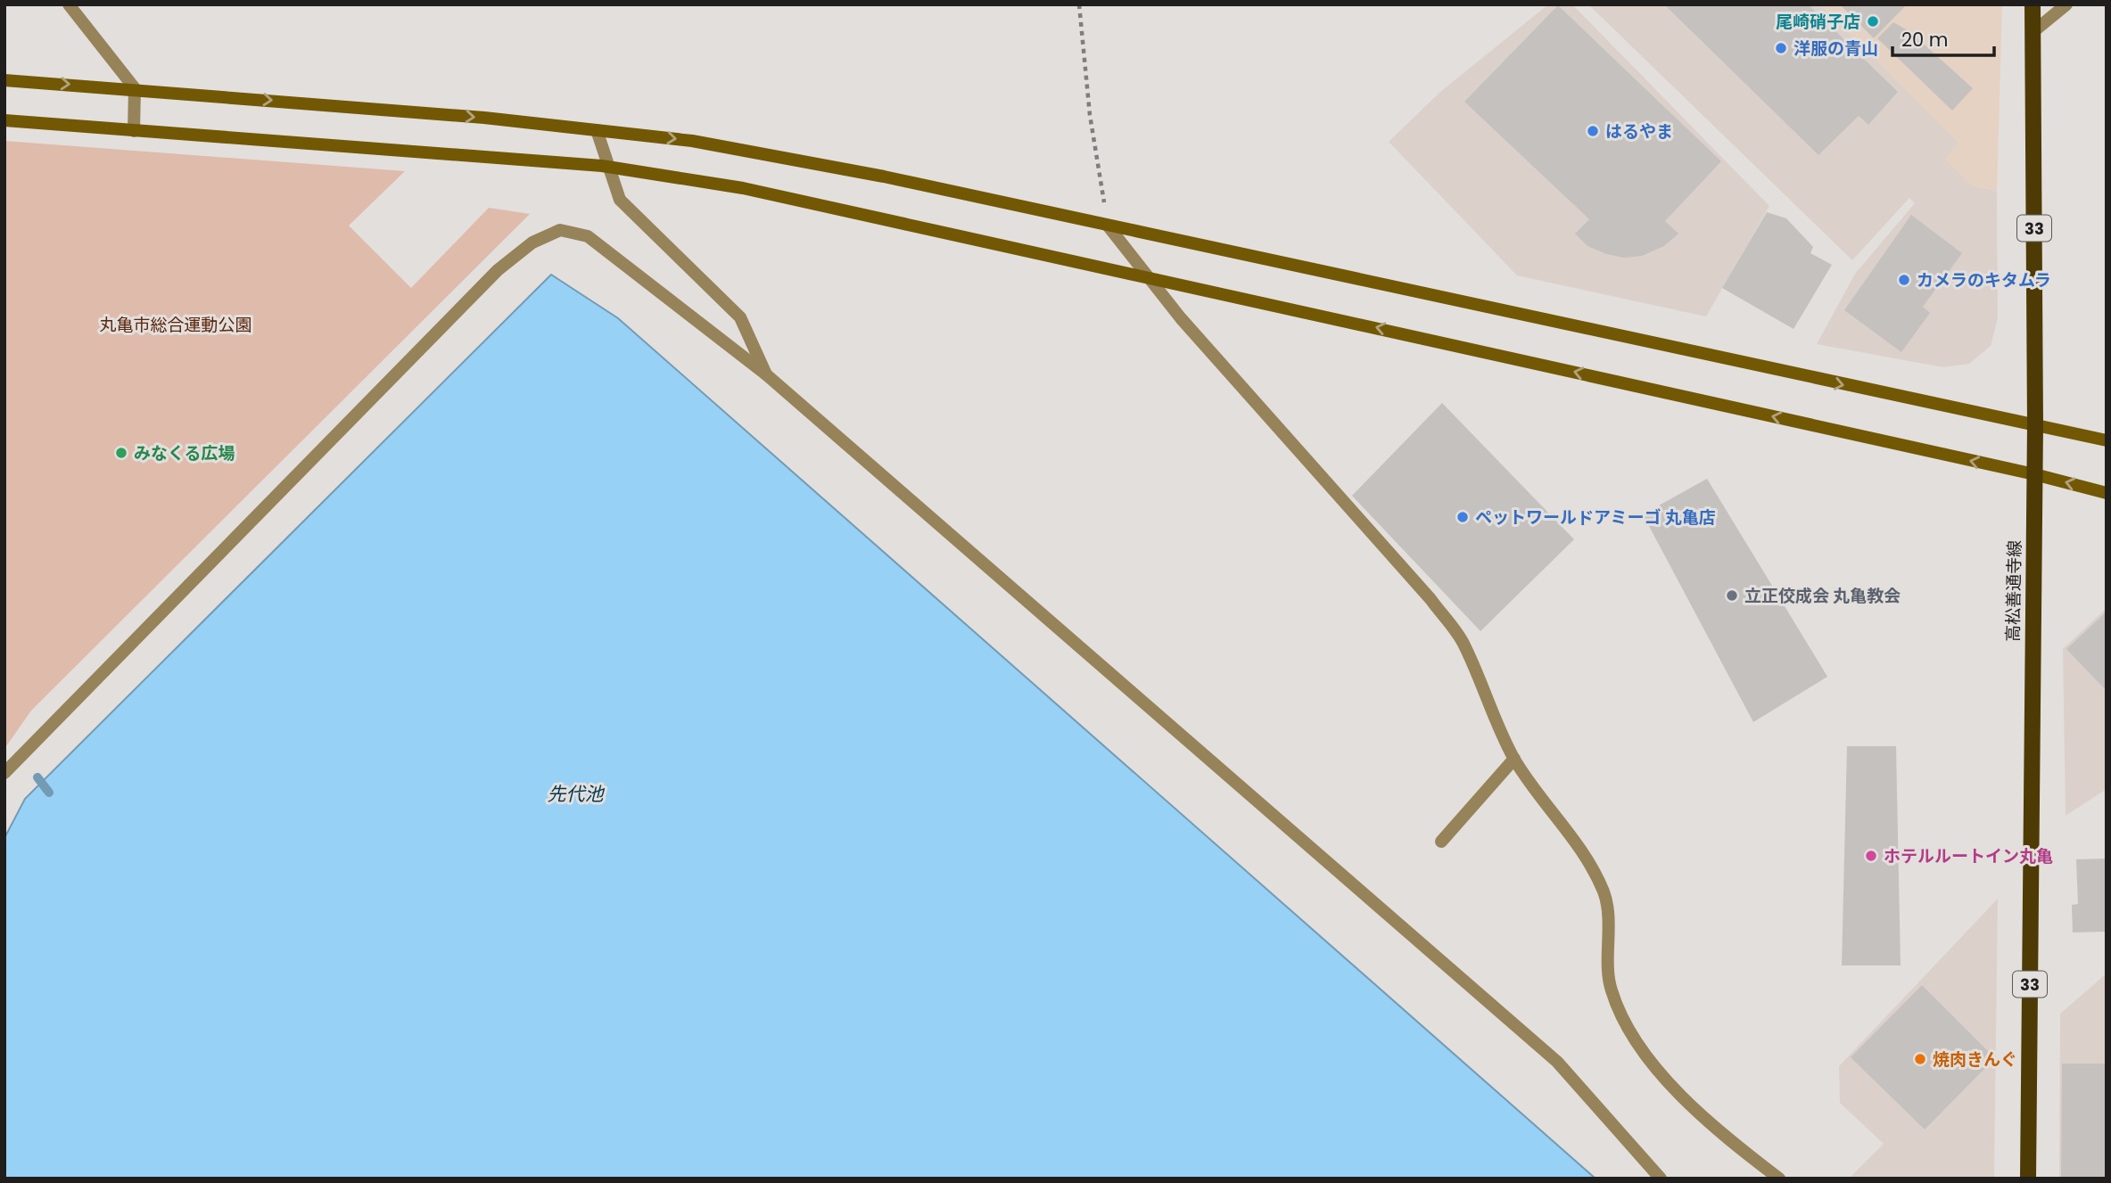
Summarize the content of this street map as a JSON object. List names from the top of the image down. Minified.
{"streets":{"main road":["33","高松善通寺線"]},"water":["先代池"],"parks":["丸亀市総合運動公園"],"places":["尾崎硝子店","洋服の青山","はるやま","カメラのキタムラ","みなくる広場","ペットワールドアミーゴ 丸亀店","立正佼成会 丸亀教会","ホテルルートイン丸亀","焼肉きんぐ"],"scale_bar":"20 m"}
